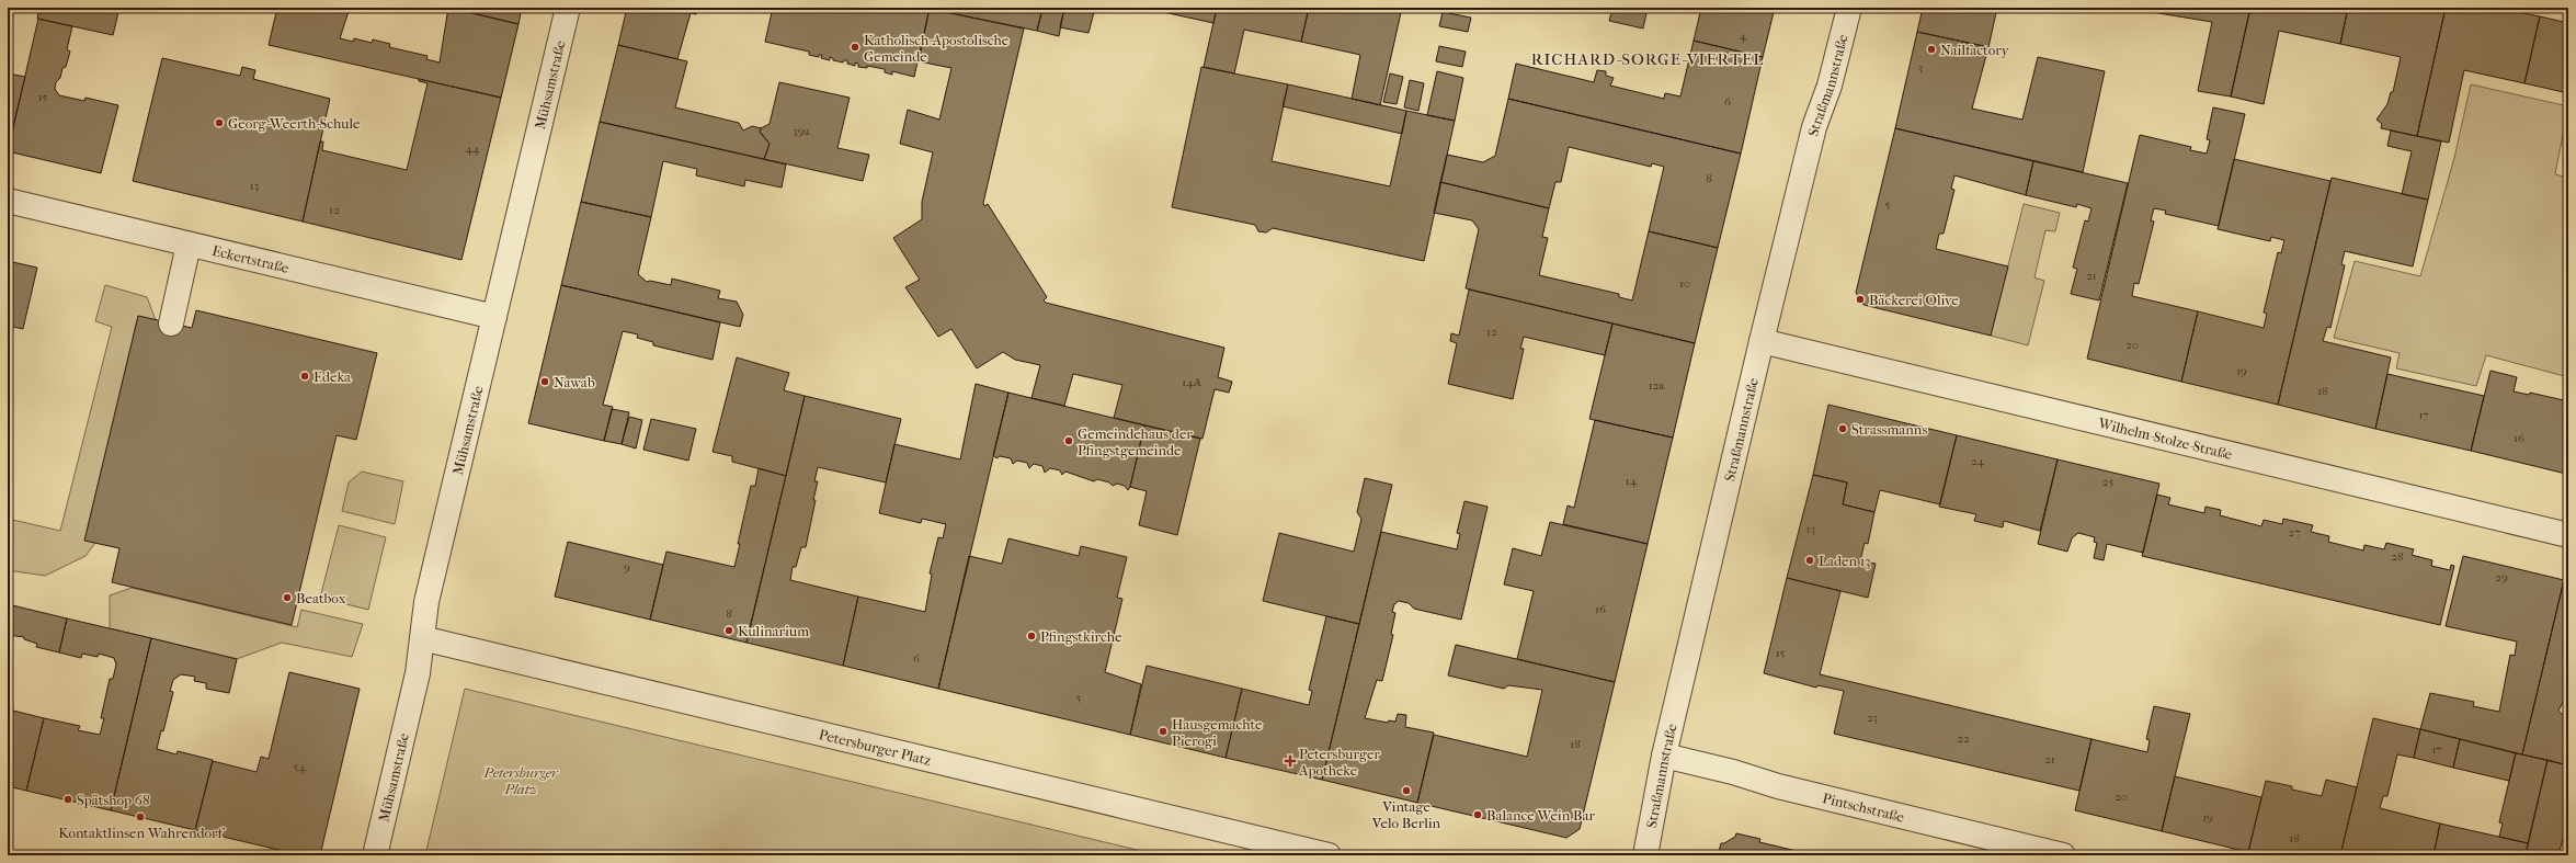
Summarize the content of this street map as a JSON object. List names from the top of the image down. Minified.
{"streets":{"street":["Mühsamstraße","Straßmannstraße","Eckertstraße","Wilhelm-Stolze-Straße","Petersburger Platz","Pintschstraße"]},"crossings":[["Mühsamstraße","Eckertstraße"],["Mühsamstraße","Petersburger Platz"],["Straßmannstraße","Wilhelm-Stolze-Straße"],["Straßmannstraße","Pintschstraße"]],"districts":["RICHARD-SORGE-VIERTEL"],"parks":["Petersburger Platz"],"places":{"other":["Katholisch-Apostolische Gemeinde","Nailfactory","Georg-Weerth-Schule","Bäckerei Olive","Edeka","Nawab","Strassmanns","Gemeindehaus der Pfingstgemeinde","Laden 13","Beatbox","Kulinarium","Pfingstkirche","Hausgemachte Pierogi","Vintage Velo Berlin","Spätshop 68","Balance Wein Bar","Kontaktlinsen Wahrendorf"],"health":["Petersburger Apotheke"]},"house_numbers":["4","3","15","6","39a","44","8","13","5","12","21","10","12","20","19","14A","12a","18","17","16","24","14","25","13","27","28","9","29","16","8","15","6","5","23","22","18","17","21","54","20","19","18"]}
